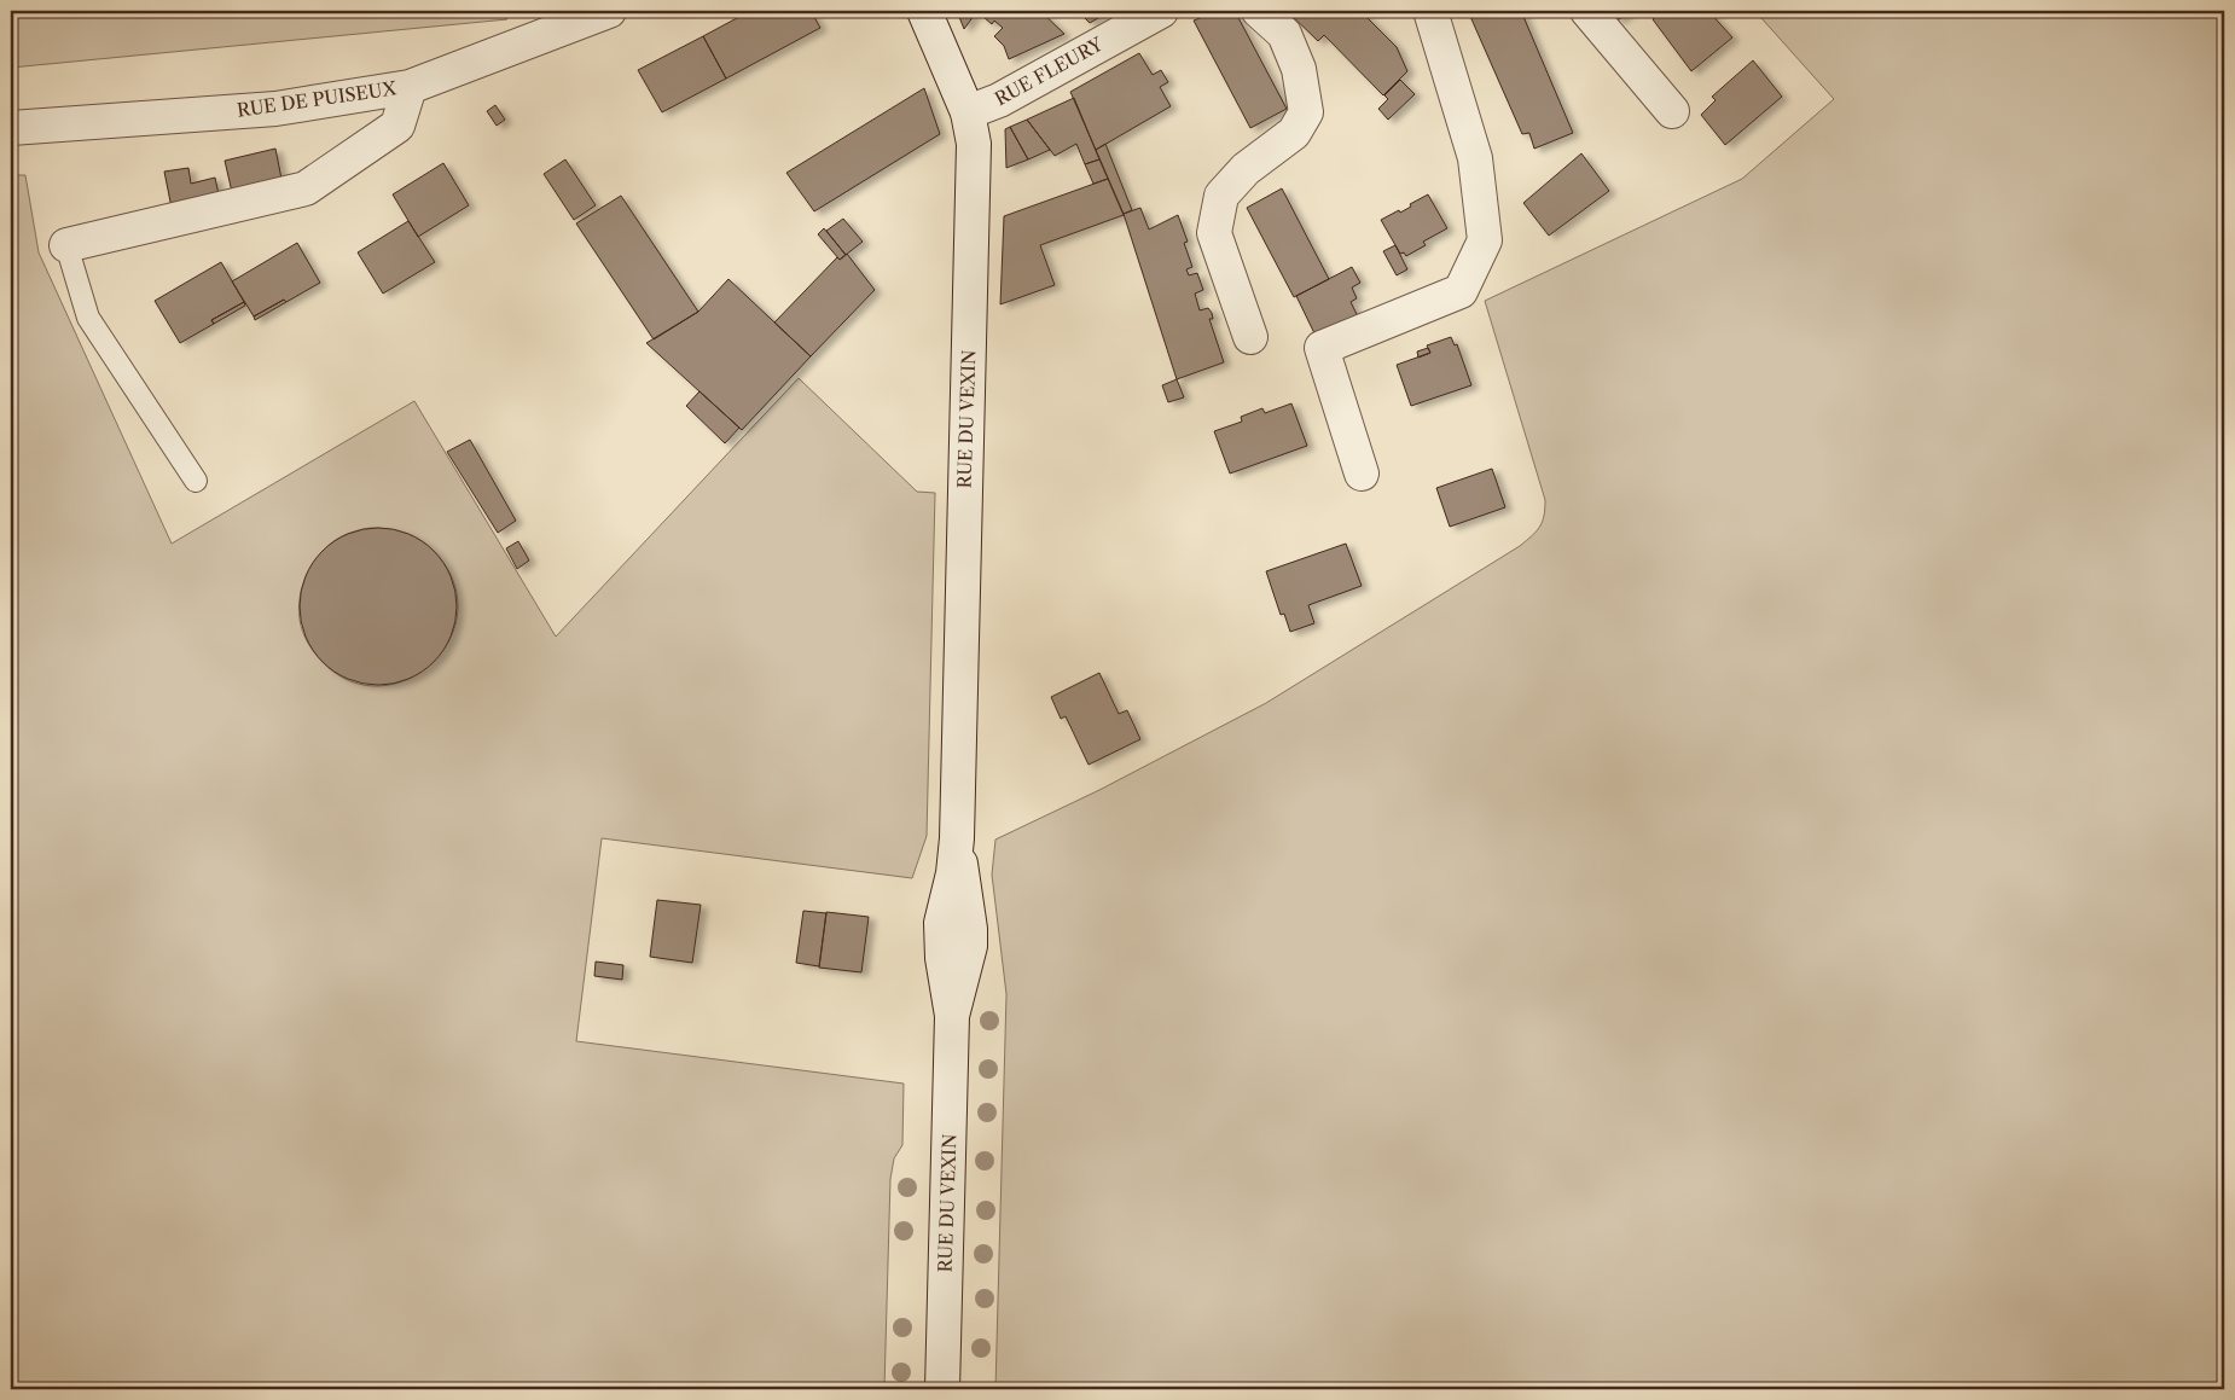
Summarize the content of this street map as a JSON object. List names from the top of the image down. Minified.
{"streets":{"street":["RUE FLEURY","RUE DE PUISEUX","RUE DU VEXIN"]},"crossings":[["RUE FLEURY","RUE DU VEXIN"]]}
